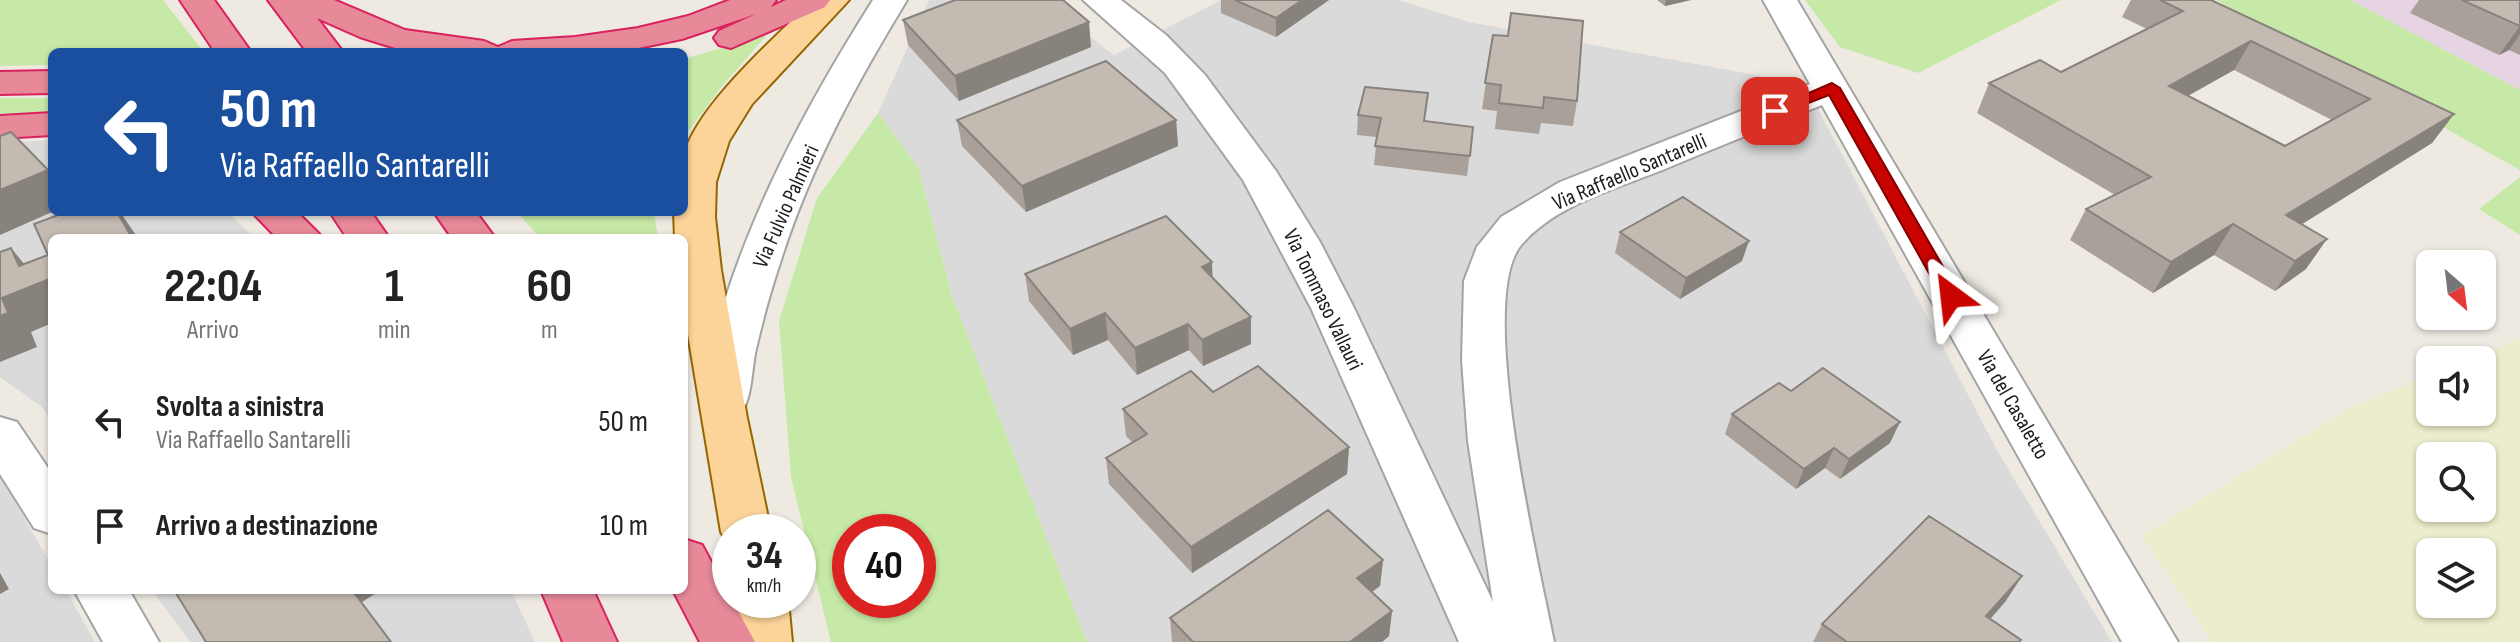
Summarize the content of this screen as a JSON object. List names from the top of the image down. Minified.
{"streets":{"street":["Via Raffaello Santarelli","Via Fulvio Palmieri","Via Tommaso Vallauri","Via del Casaletto"]},"crossings":[["Via Raffaello Santarelli","Via del Casaletto"]],"north":"bottom right","page":{"turn":["50 m","Via Raffaello Santarelli"],"eta":["22:04","Arrivo","1","min","60","m"],"list":[{"name":"Svolta a sinistra","note":"Via Raffaello Santarelli","value":"50 m"},{"name":"Arrivo a destinazione","value":"10 m"}],"speed":"34 km/h","limit":"40"}}
